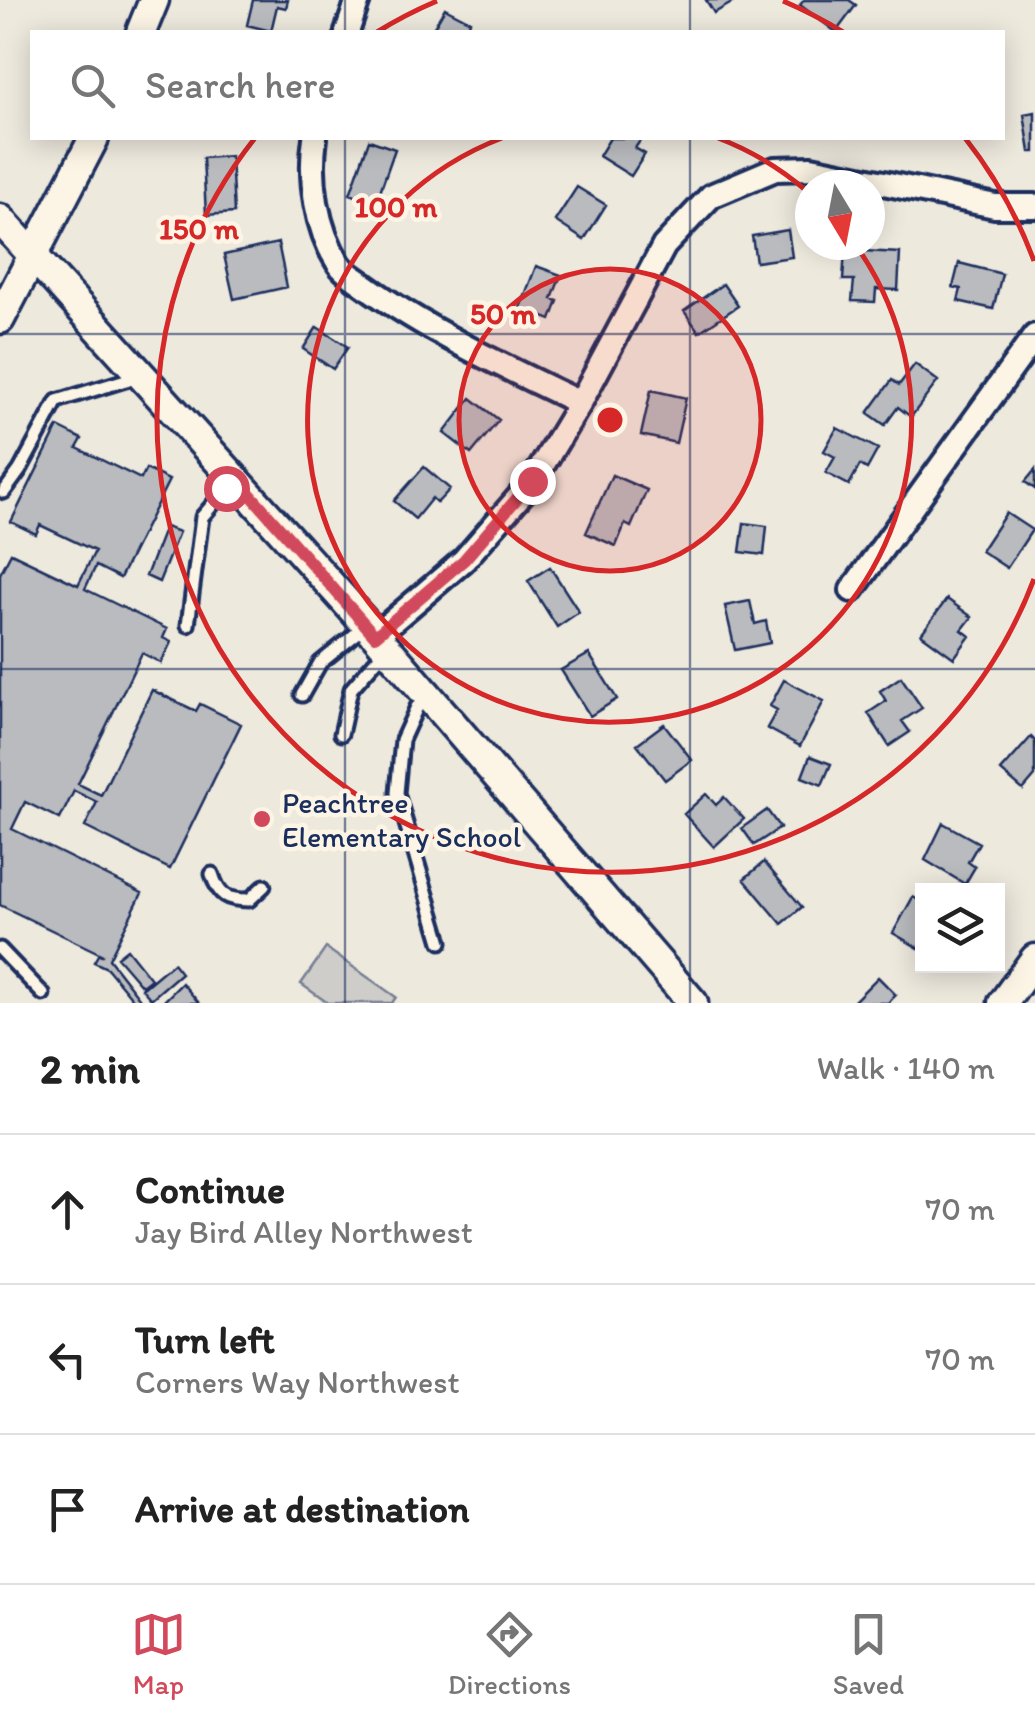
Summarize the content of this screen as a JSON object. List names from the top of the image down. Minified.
{"places":["Peachtree Elementary School"],"north":"bottom","page":{"search":"Search here","heading":["2 min","Walk · 140 m"],"list":[["Continue","Jay Bird Alley Northwest","70 m"],["Turn left","Corners Way Northwest","70 m"],"Arrive at destination"],"nav":["Map","Directions","Saved"]},"rings":["100 m","150 m","50 m"]}
